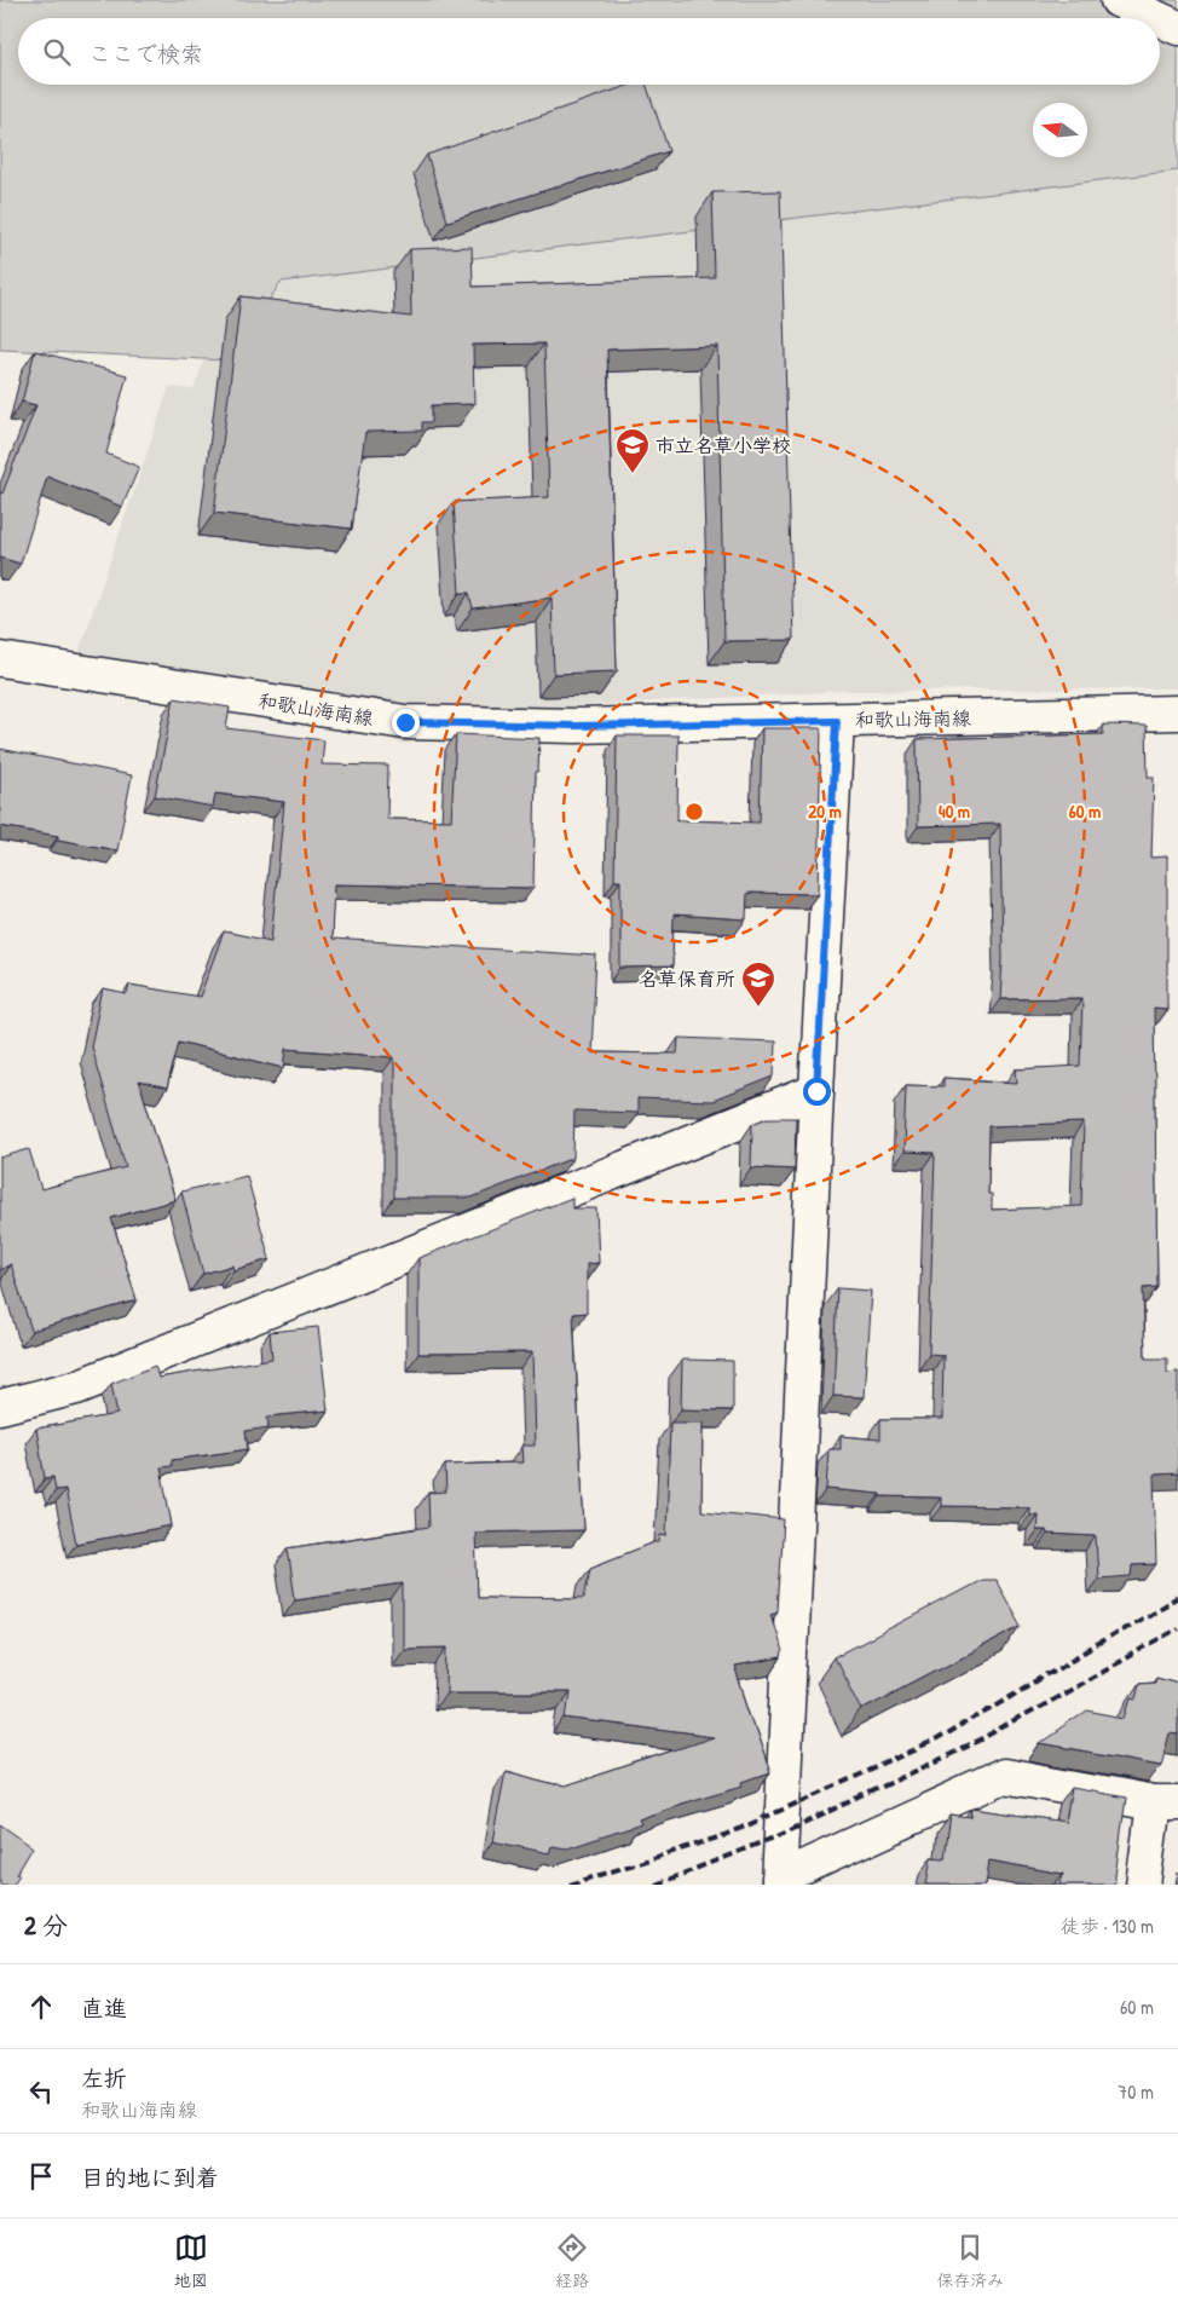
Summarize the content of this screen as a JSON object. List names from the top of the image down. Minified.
{"streets":{"street":["和歌山海南線"]},"places":{"school or university":["市立名草小学校","名草保育所"]},"north":"left","page":{"search":"ここで検索","heading":["2 分","徒歩 · 130 m"],"list":[["直進","60 m"],["左折","和歌山海南線","70 m"],"目的地に到着"],"nav":["地図","経路","保存済み"]},"rings":["20 m","40 m","60 m"]}
